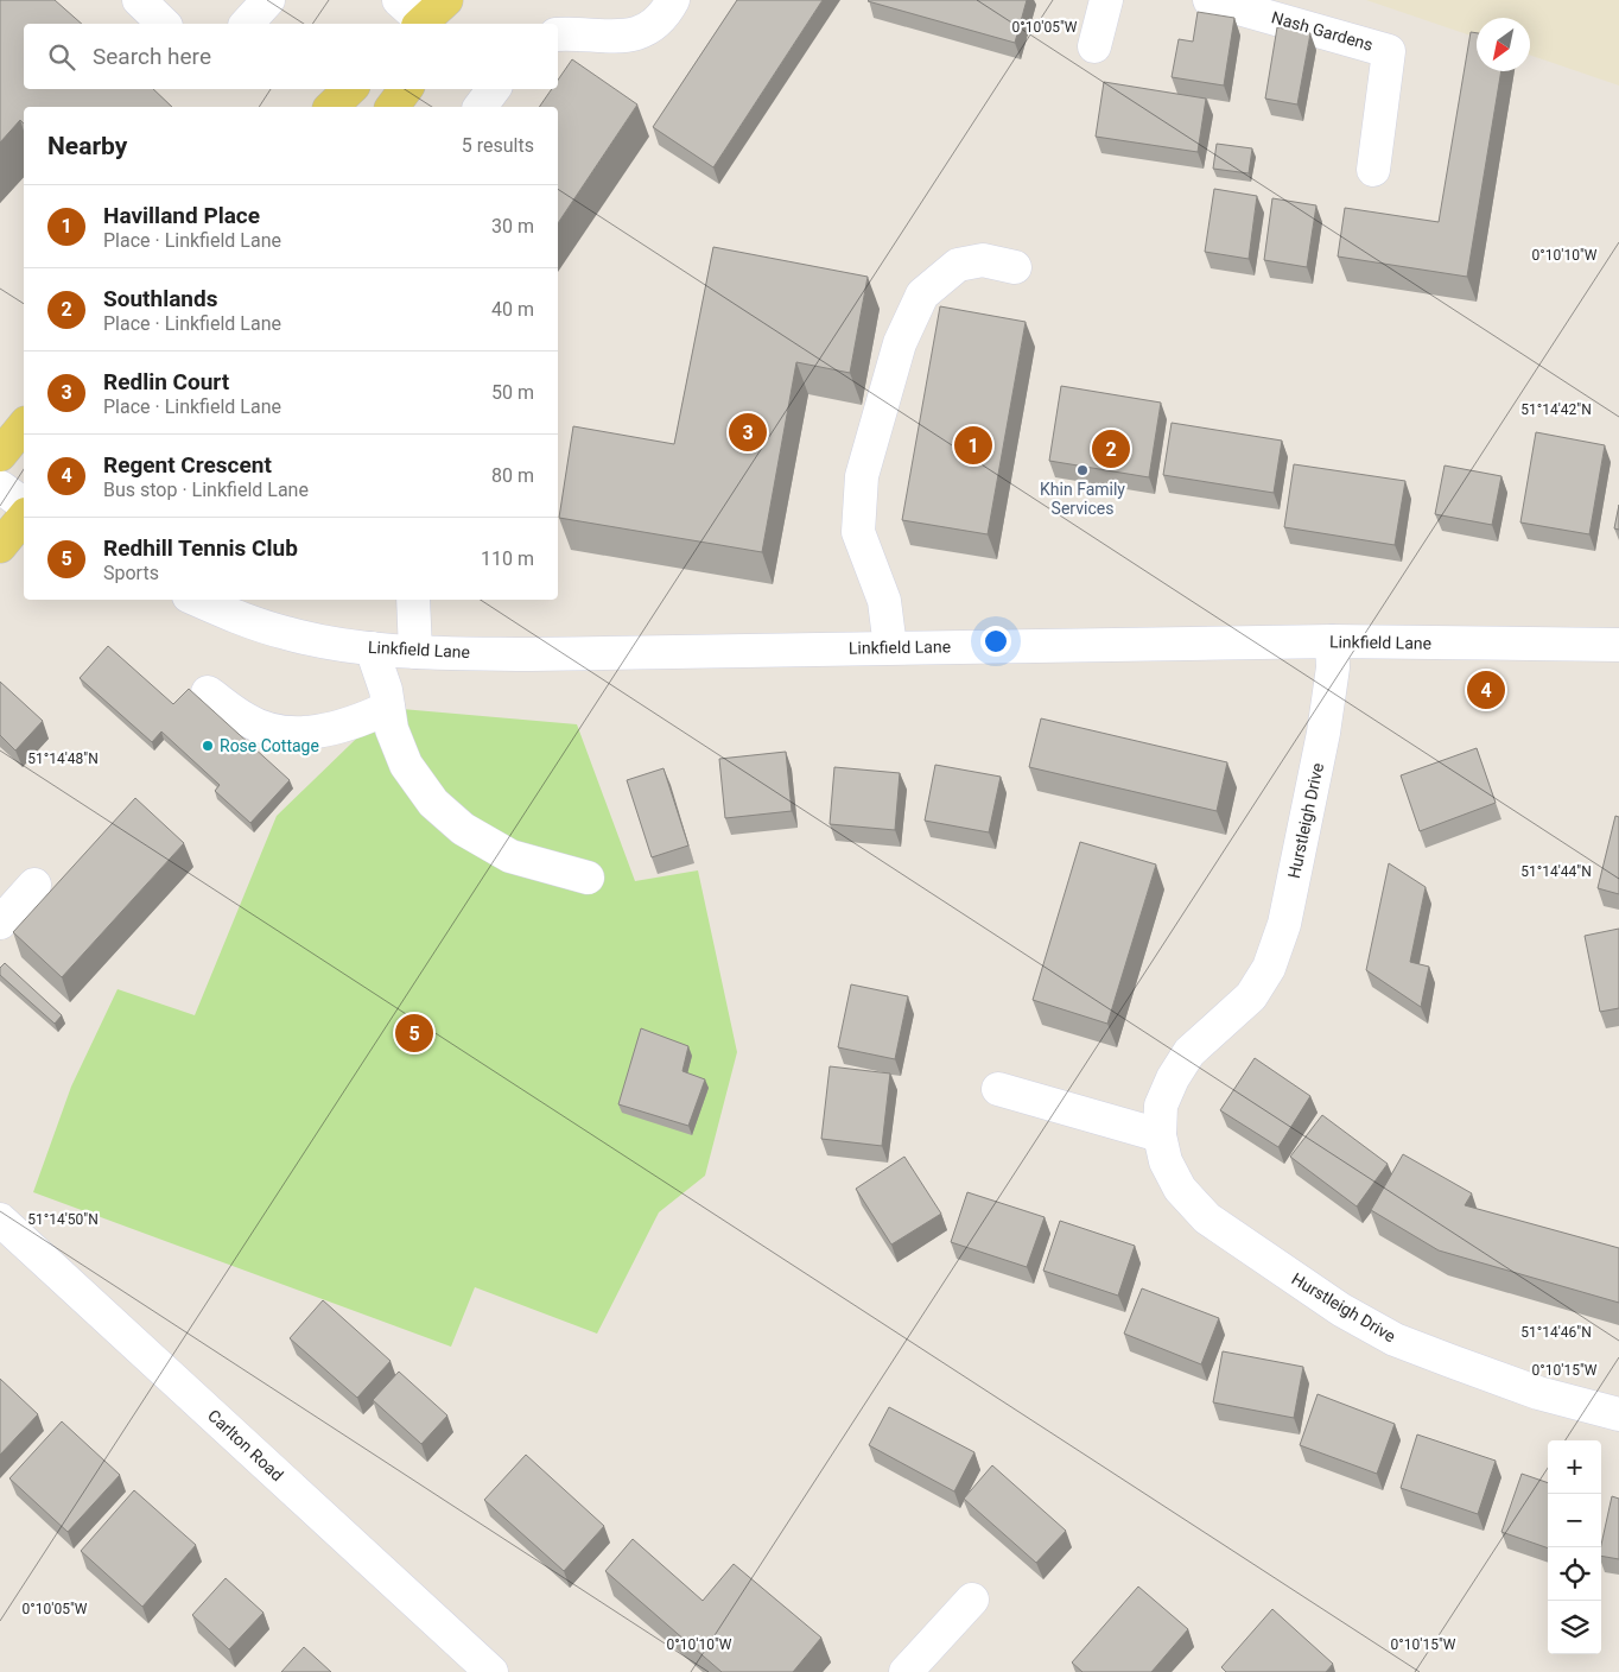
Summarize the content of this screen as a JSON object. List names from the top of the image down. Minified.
{"streets":{"street":["Nash Gardens","Linkfield Lane","Hurstleigh Drive","Carlton Road"]},"crossings":[["Linkfield Lane","Hurstleigh Drive"]],"places":["Khin Family Services","Rose Cottage"],"north":"bottom left","page":{"search":"Search here","heading":["Nearby","5 results"],"list":[{"mark":"1","name":"Havilland Place","note":"Place · Linkfield Lane","value":"30 m"},{"mark":"2","name":"Southlands","note":"Place · Linkfield Lane","value":"40 m"},{"mark":"3","name":"Redlin Court","note":"Place · Linkfield Lane","value":"50 m"},{"mark":"4","name":"Regent Crescent","note":"Bus stop · Linkfield Lane","value":"80 m"},{"mark":"5","name":"Redhill Tennis Club","note":"Sports","value":"110 m"}],"pins":["3","1","2","4","5"],"map_buttons":["+","−"]},"coordinates":["0°10'05\"W","0°10'10\"W","51°14'42\"N","51°14'48\"N","51°14'44\"N","51°14'50\"N","51°14'46\"N","0°10'15\"W"]}
